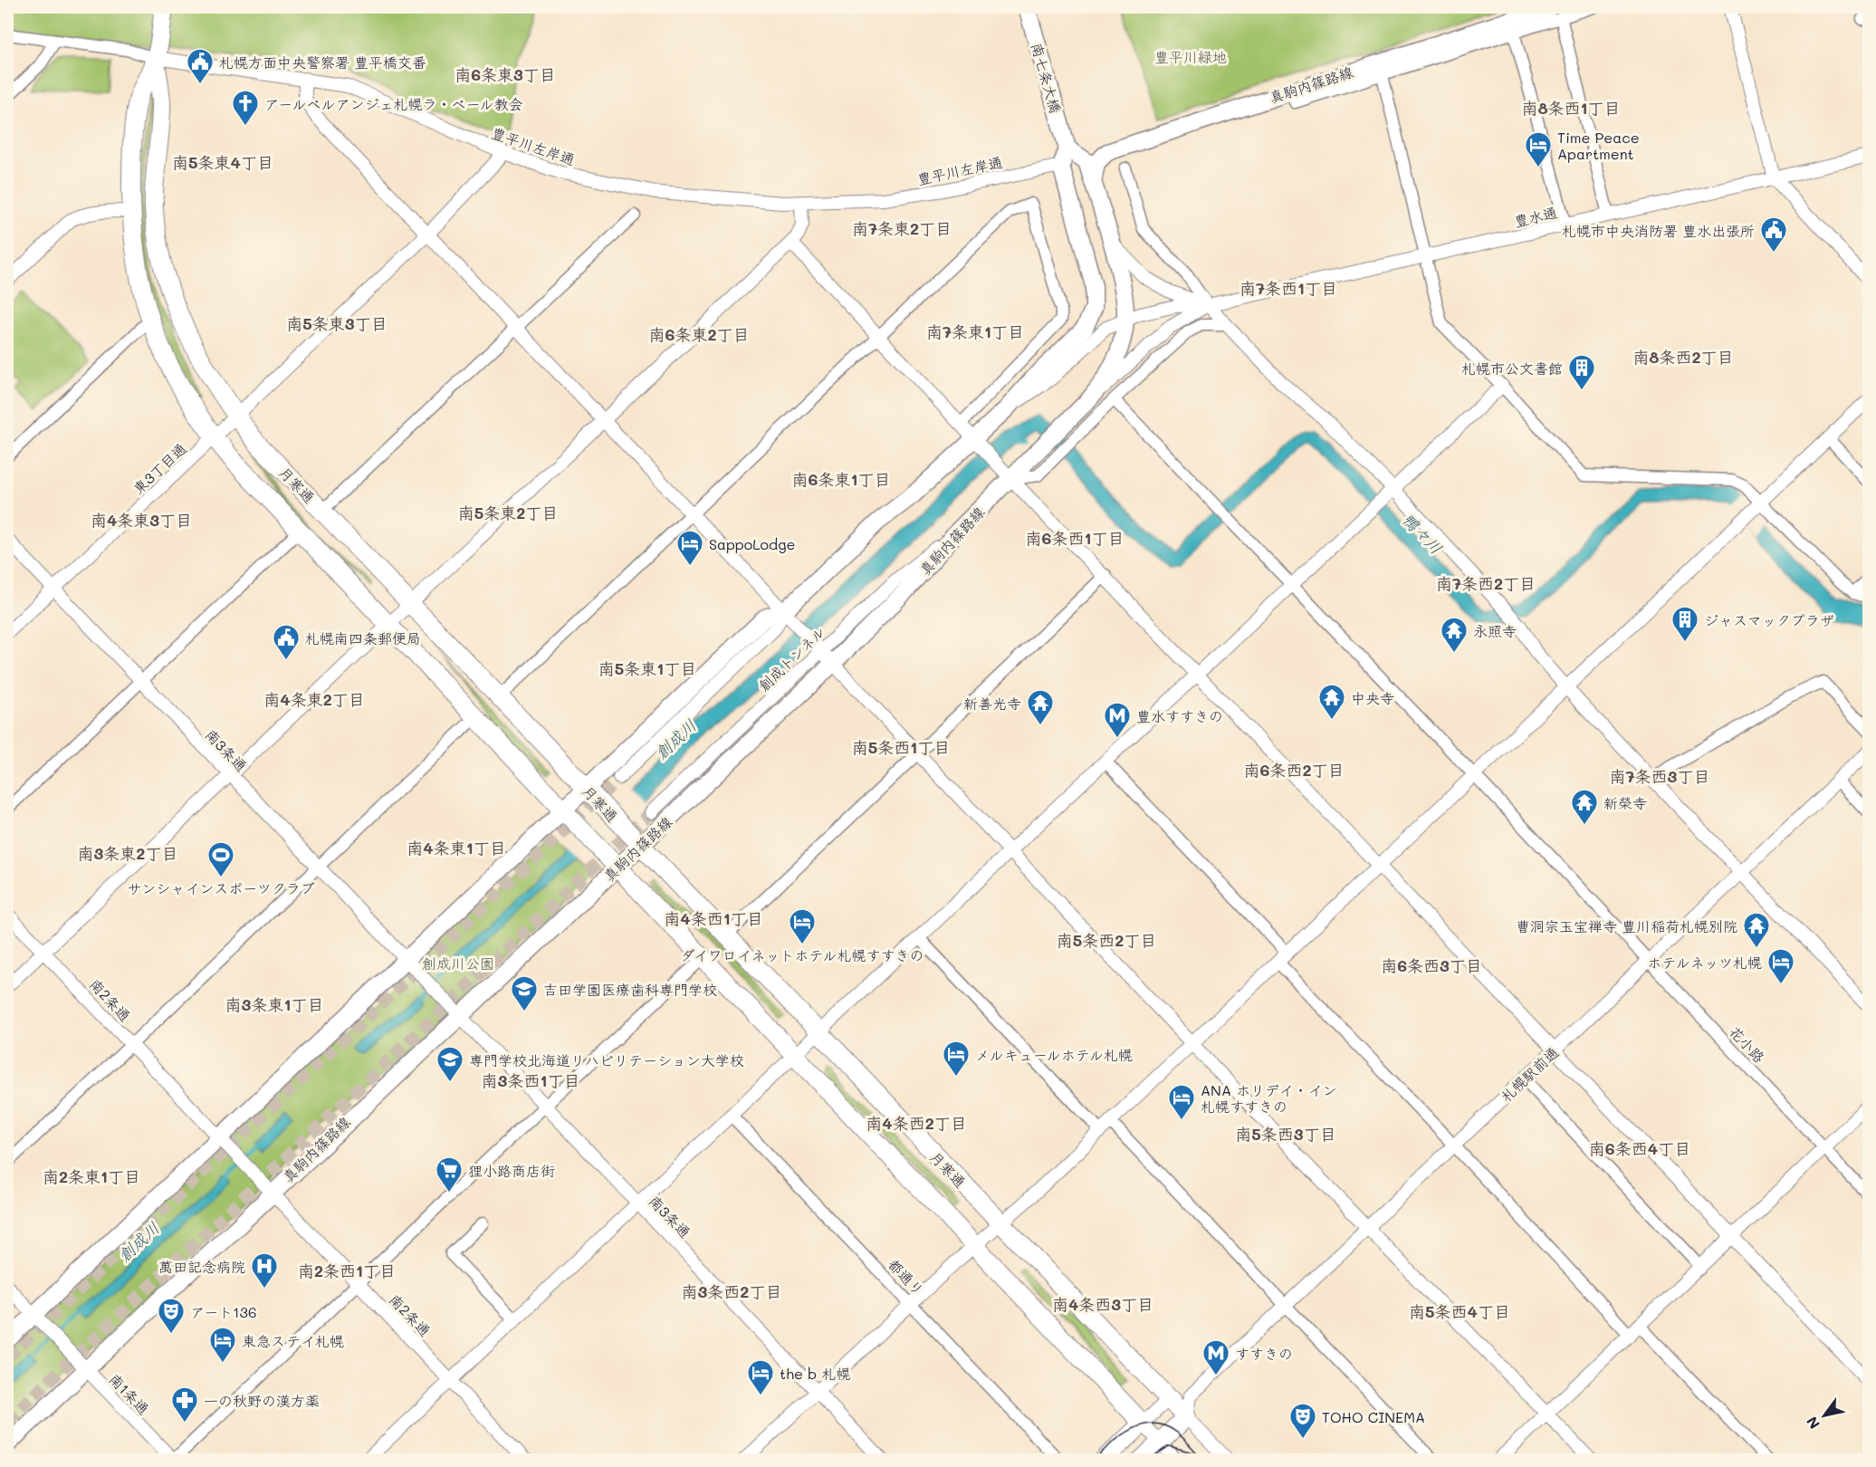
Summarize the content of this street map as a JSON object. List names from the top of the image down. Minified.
{"streets":{"highway":["月寒通"],"main road":["南七条大橋","真駒内篠路線"],"street":["豊平川左岸通","豊水通","東3丁目通","創成トンネル","南3条通","南2条通","花小路","札幌駅前通","都通り","南1条通"]},"crossings":[["南七条大橋","真駒内篠路線"],["真駒内篠路線","月寒通"],["真駒内篠路線","創成トンネル"],["真駒内篠路線","南3条通"],["真駒内篠路線","南2条通"],["真駒内篠路線","南1条通"],["豊平川左岸通","東3丁目通"],["豊平川左岸通","月寒通"],["東3丁目通","月寒通"],["東3丁目通","南3条通"],["花小路","札幌駅前通"]],"districts":["南6条東3丁目","南8条西1丁目","南5条東4丁目","南7条東2丁目","南7条西1丁目","南5条東3丁目","南7条東1丁目","南6条東2丁目","南8条西2丁目","南6条東1丁目","南5条東2丁目","南4条東3丁目","南6条西1丁目","南7条西2丁目","南5条東1丁目","南4条東2丁目","南5条西1丁目","南6条西2丁目","南7条西3丁目","南4条東1丁目","南3条東2丁目","南4条西1丁目","南5条西2丁目","南6条西3丁目","南3条東1丁目","南3条西1丁目","南4条西2丁目","南5条西3丁目","南6条西4丁目","南2条東1丁目","南2条西1丁目","南3条西2丁目","南4条西3丁目","南5条西4丁目"],"water":["鴨々川","創成川"],"parks":["豊平川緑地","創成川公園"],"places":{"public building":["札幌方面中央警察署 豊平橋交番","札幌市中央消防署 豊水出張所","札幌南四条郵便局"],"church":["アールベルアンジェ札幌ラ・ベール教会"],"hotel":["Time Peace Apartment","SappoLodge","ダイワロイネットホテル札幌すすきの","ホテルネッツ札幌","メルキュールホテル札幌","ANA ホリデイ・イン 札幌すすきの","東急ステイ札幌","the b 札幌"],"building":["札幌市公文書館","ジャスマックプラザ"],"temple":["永照寺","中央寺","新善光寺","新榮寺","曹洞宗玉宝禅寺 豊川稲荷札幌別院"],"metro station":["豊水すすきの","すすきの"],"sports":["サンシャインスポーツクラブ"],"school or university":["吉田学園医療歯科専門学校","専門学校北海道リハビリテーション大学校"],"supermarket":["狸小路商店街"],"hospital":["萬田記念病院"],"theatre":["アート136","TOHO CINEMA"],"pharmacy":["一の秋野の漢方薬"]},"north":"bottom left"}
